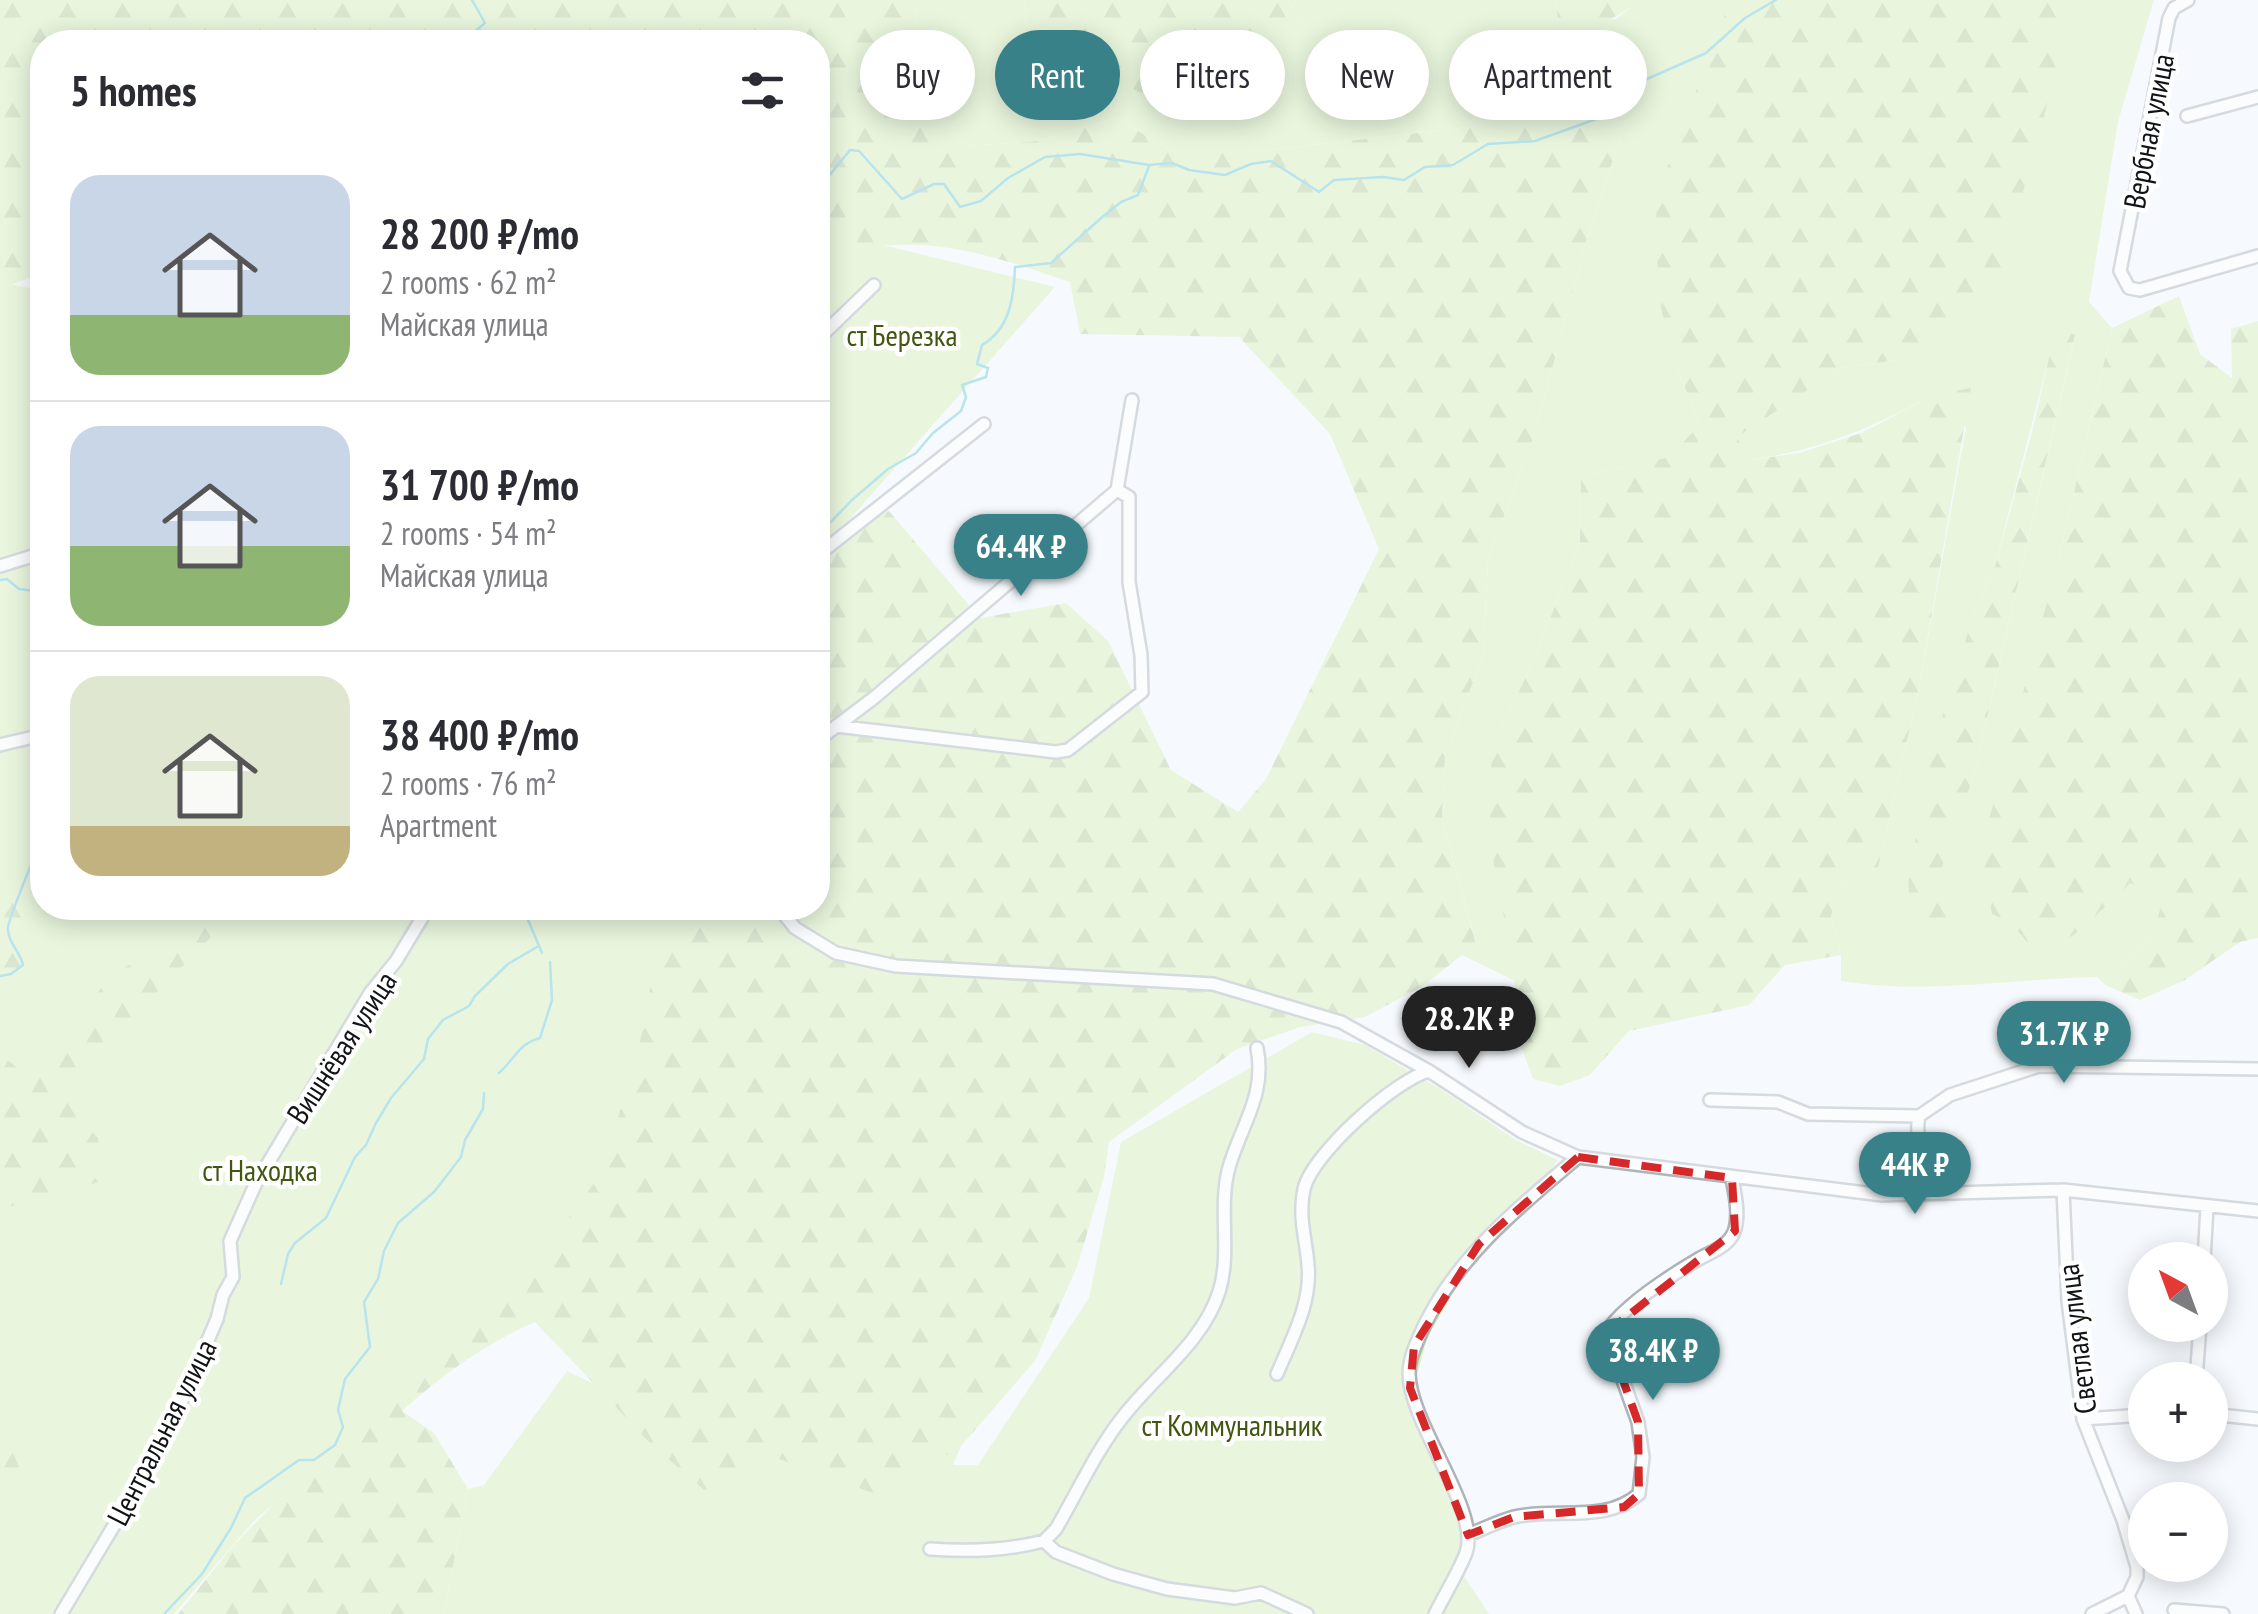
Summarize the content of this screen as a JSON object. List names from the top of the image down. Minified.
{"streets":{"street":["Вербная улица","Вишнёвая улица","Светлая улица","Центральная улица"]},"crossings":[["Вишнёвая улица","Центральная улица"]],"parks":["ст Березка","ст Находка","ст Коммунальник"],"north":"top left","page":{"chip":["Buy","Rent","Filters","New","Apartment"],"heading":"5 homes","list":[{"name":"28 200 ₽/mo","note":"2 rooms · 62 m² · Майская улица"},{"name":"31 700 ₽/mo","note":"2 rooms · 54 m² · Майская улица"},{"name":"38 400 ₽/mo","note":"2 rooms · 76 m² · Apartment"}],"price":["64.4K ₽","28.2K ₽","31.7K ₽","44K ₽","38.4K ₽"],"map_buttons":["+","−"]}}
